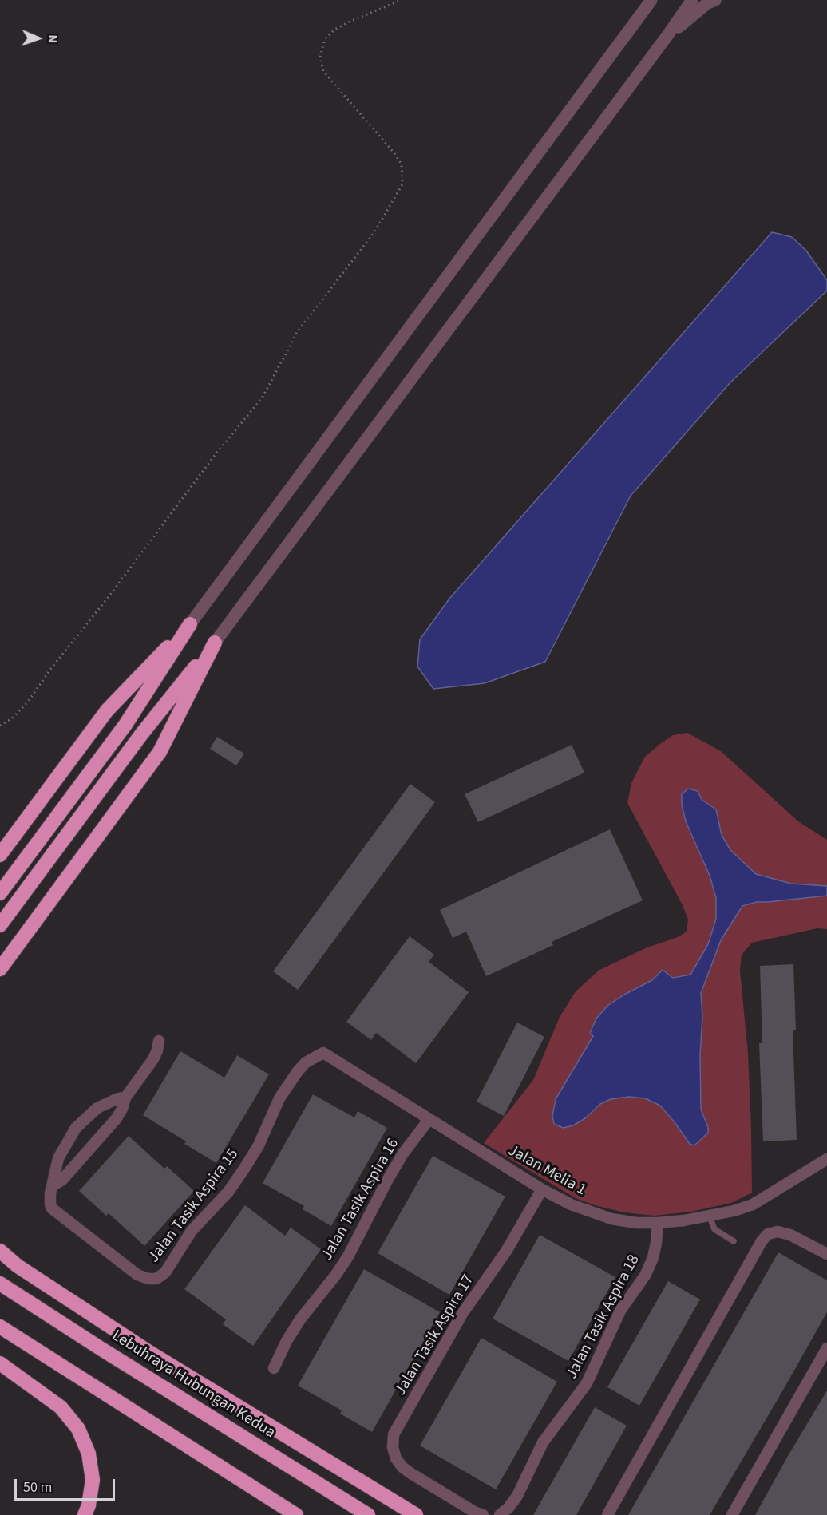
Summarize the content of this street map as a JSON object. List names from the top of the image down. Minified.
{"streets":{"highway":["Lebuhraya Hubungan Kedua"],"street":["Jalan Melia 1","Jalan Tasik Aspira 16","Jalan Tasik Aspira 15","Jalan Tasik Aspira 18","Jalan Tasik Aspira 17"]},"crossings":[["Jalan Melia 1","Jalan Tasik Aspira 16"],["Jalan Melia 1","Jalan Tasik Aspira 15"],["Jalan Melia 1","Jalan Tasik Aspira 18"],["Jalan Melia 1","Jalan Tasik Aspira 17"]],"scale_bar":"50 m","north":"right"}
